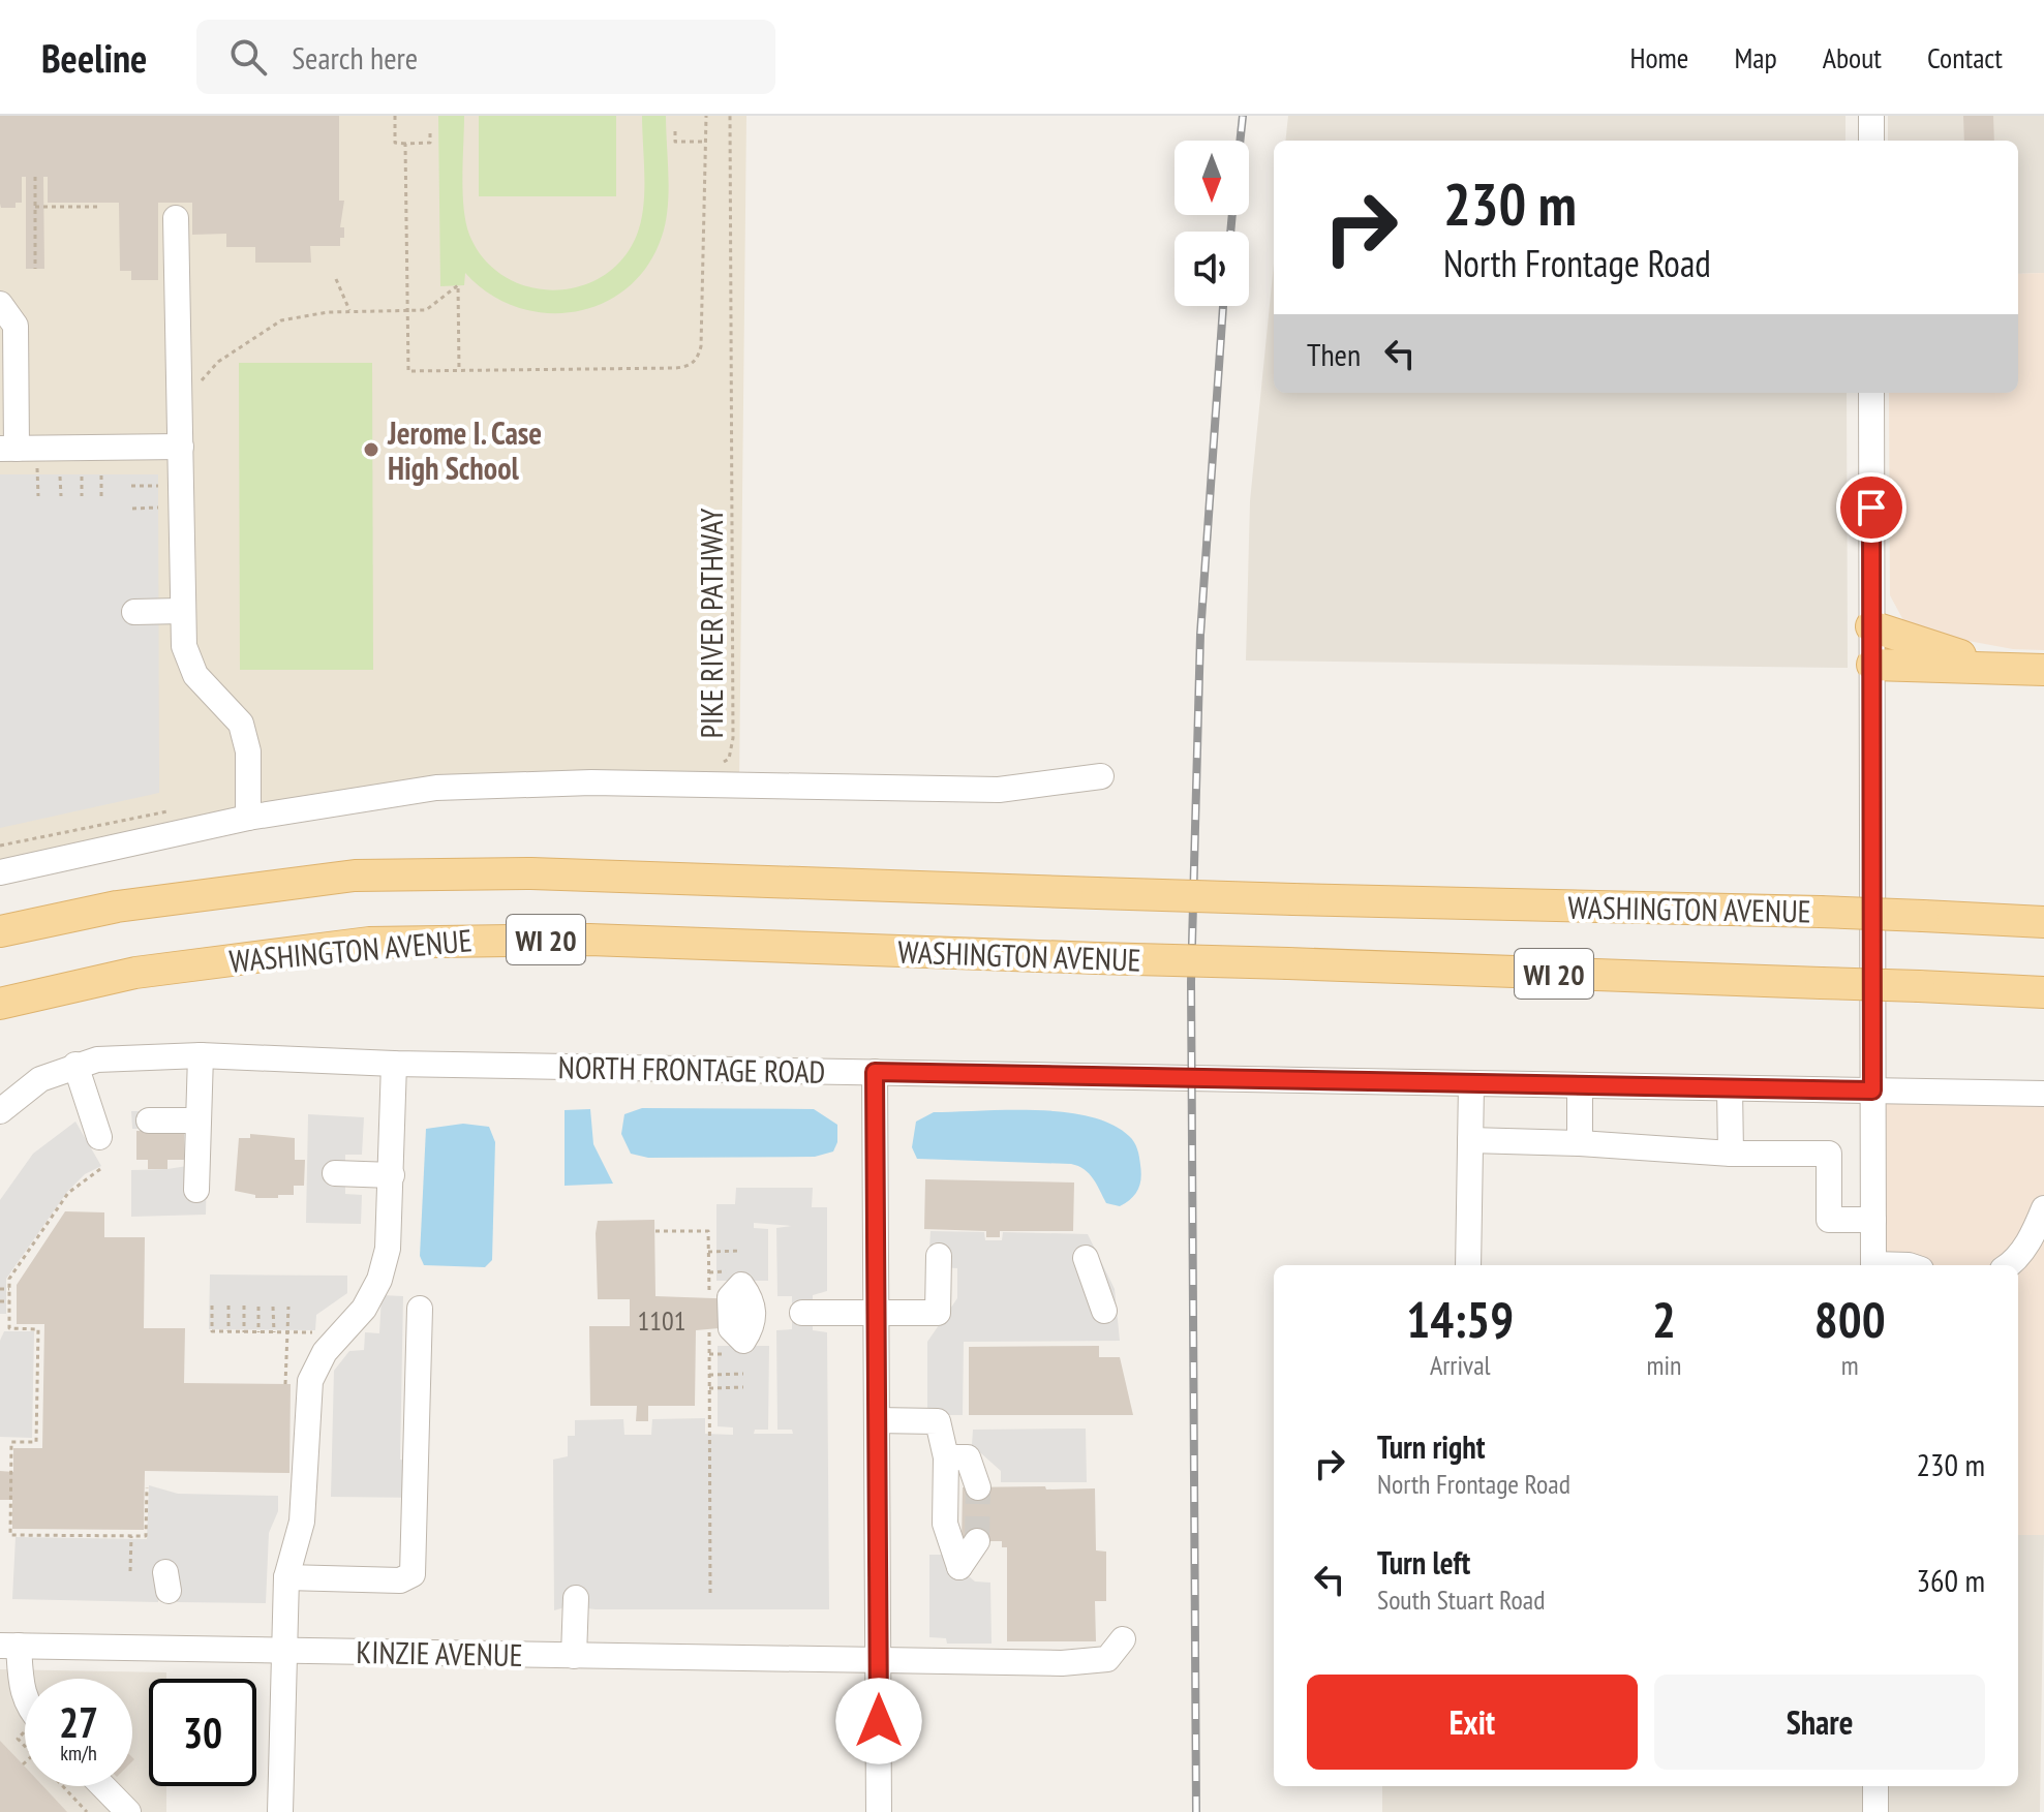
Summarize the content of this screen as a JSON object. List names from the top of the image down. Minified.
{"streets":{"main road":["WASHINGTON AVENUE","WI 20"],"street":["NORTH FRONTAGE ROAD","KINZIE AVENUE"],"path":["PIKE RIVER PATHWAY"]},"places":["Jerome I. Case High School"],"house_numbers":["1101"],"north":"bottom","page":{"header":"Beeline","search":"Search here","nav":["Home","Map","About","Contact"],"turn":["230 m","North Frontage Road"],"then":"Then","eta":["14:59","Arrival","2","min","800","m"],"list":[{"name":"Turn right","note":"North Frontage Road","value":"230 m"},{"name":"Turn left","note":"South Stuart Road","value":"360 m"}],"buttons":["Exit","Share"],"speed":"27 km/h","limit":"30"}}
